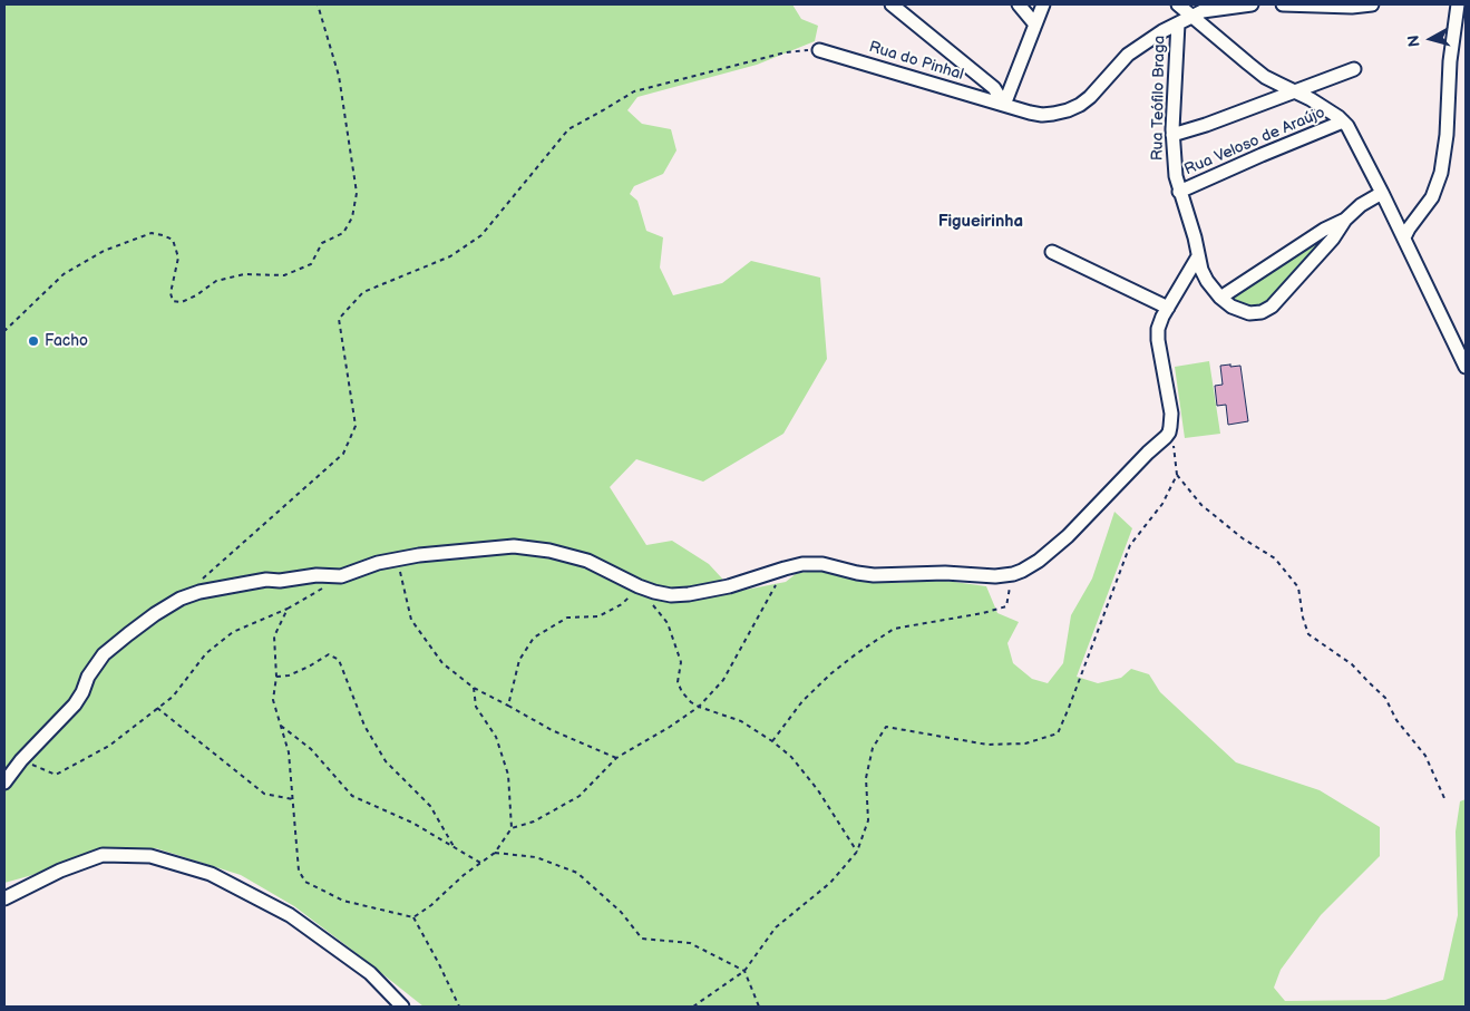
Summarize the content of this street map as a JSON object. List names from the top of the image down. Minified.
{"streets":{"street":["Rua do Pinhal","Rua Teófilo Braga","Rua Veloso de Araújo"]},"crossings":[["Rua do Pinhal","Rua Teófilo Braga"],["Rua Teófilo Braga","Rua Veloso de Araújo"]],"districts":["Figueirinha"],"places":["Facho"],"north":"left"}
